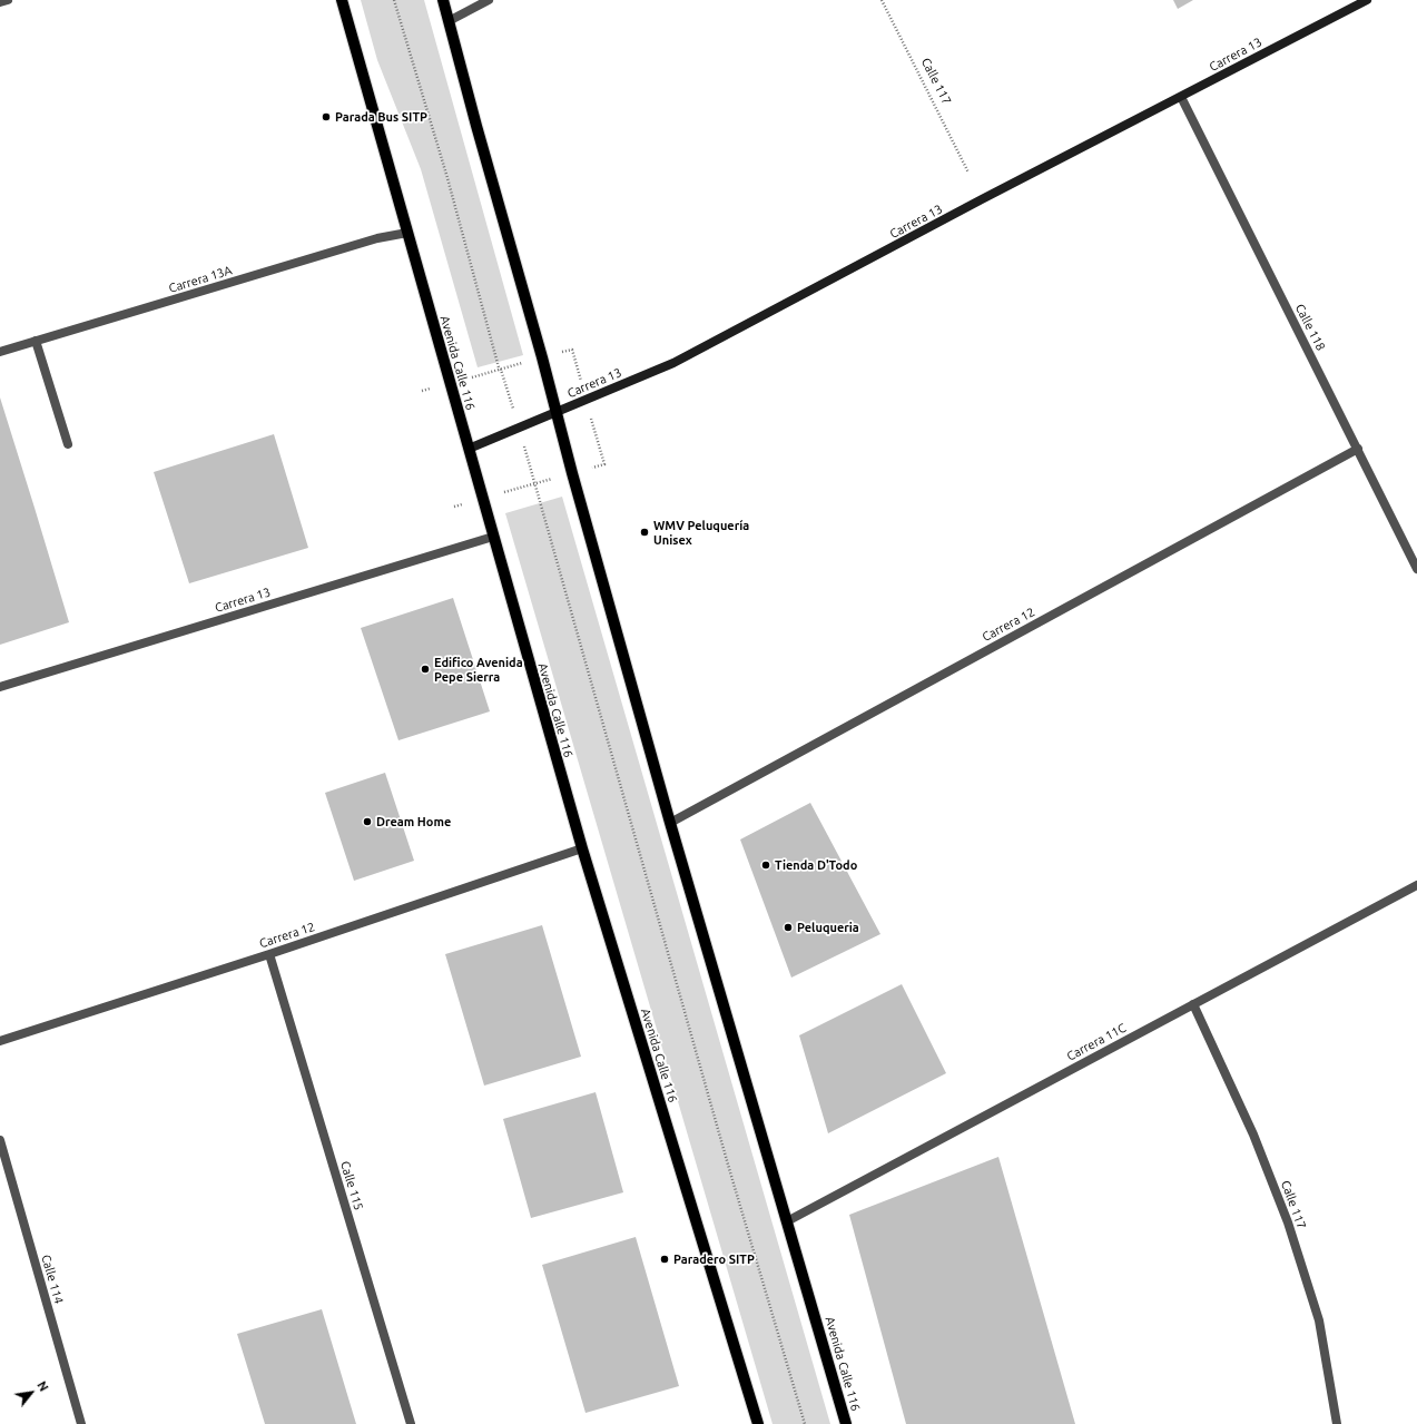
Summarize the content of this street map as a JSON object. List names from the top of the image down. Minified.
{"streets":{"main road":["Avenida Calle 116"],"street":["Carrera 13","Calle 117","Carrera 13A","Calle 118","Carrera 12","Carrera 11C","Calle 115","Calle 114"]},"crossings":[["Carrera 13","Calle 118"],["Carrera 13","Avenida Calle 116"],["Calle 117","Carrera 11C"],["Carrera 13A","Avenida Calle 116"],["Calle 118","Carrera 12"],["Avenida Calle 116","Carrera 12"],["Avenida Calle 116","Carrera 11C"],["Carrera 12","Calle 115"]],"places":["Parada Bus SITP","WMV Peluquería Unisex","Edifico Avenida Pepe Sierra","Dream Home","Tienda D'Todo","Peluqueria","Paradero SITP"],"north":"top right"}
